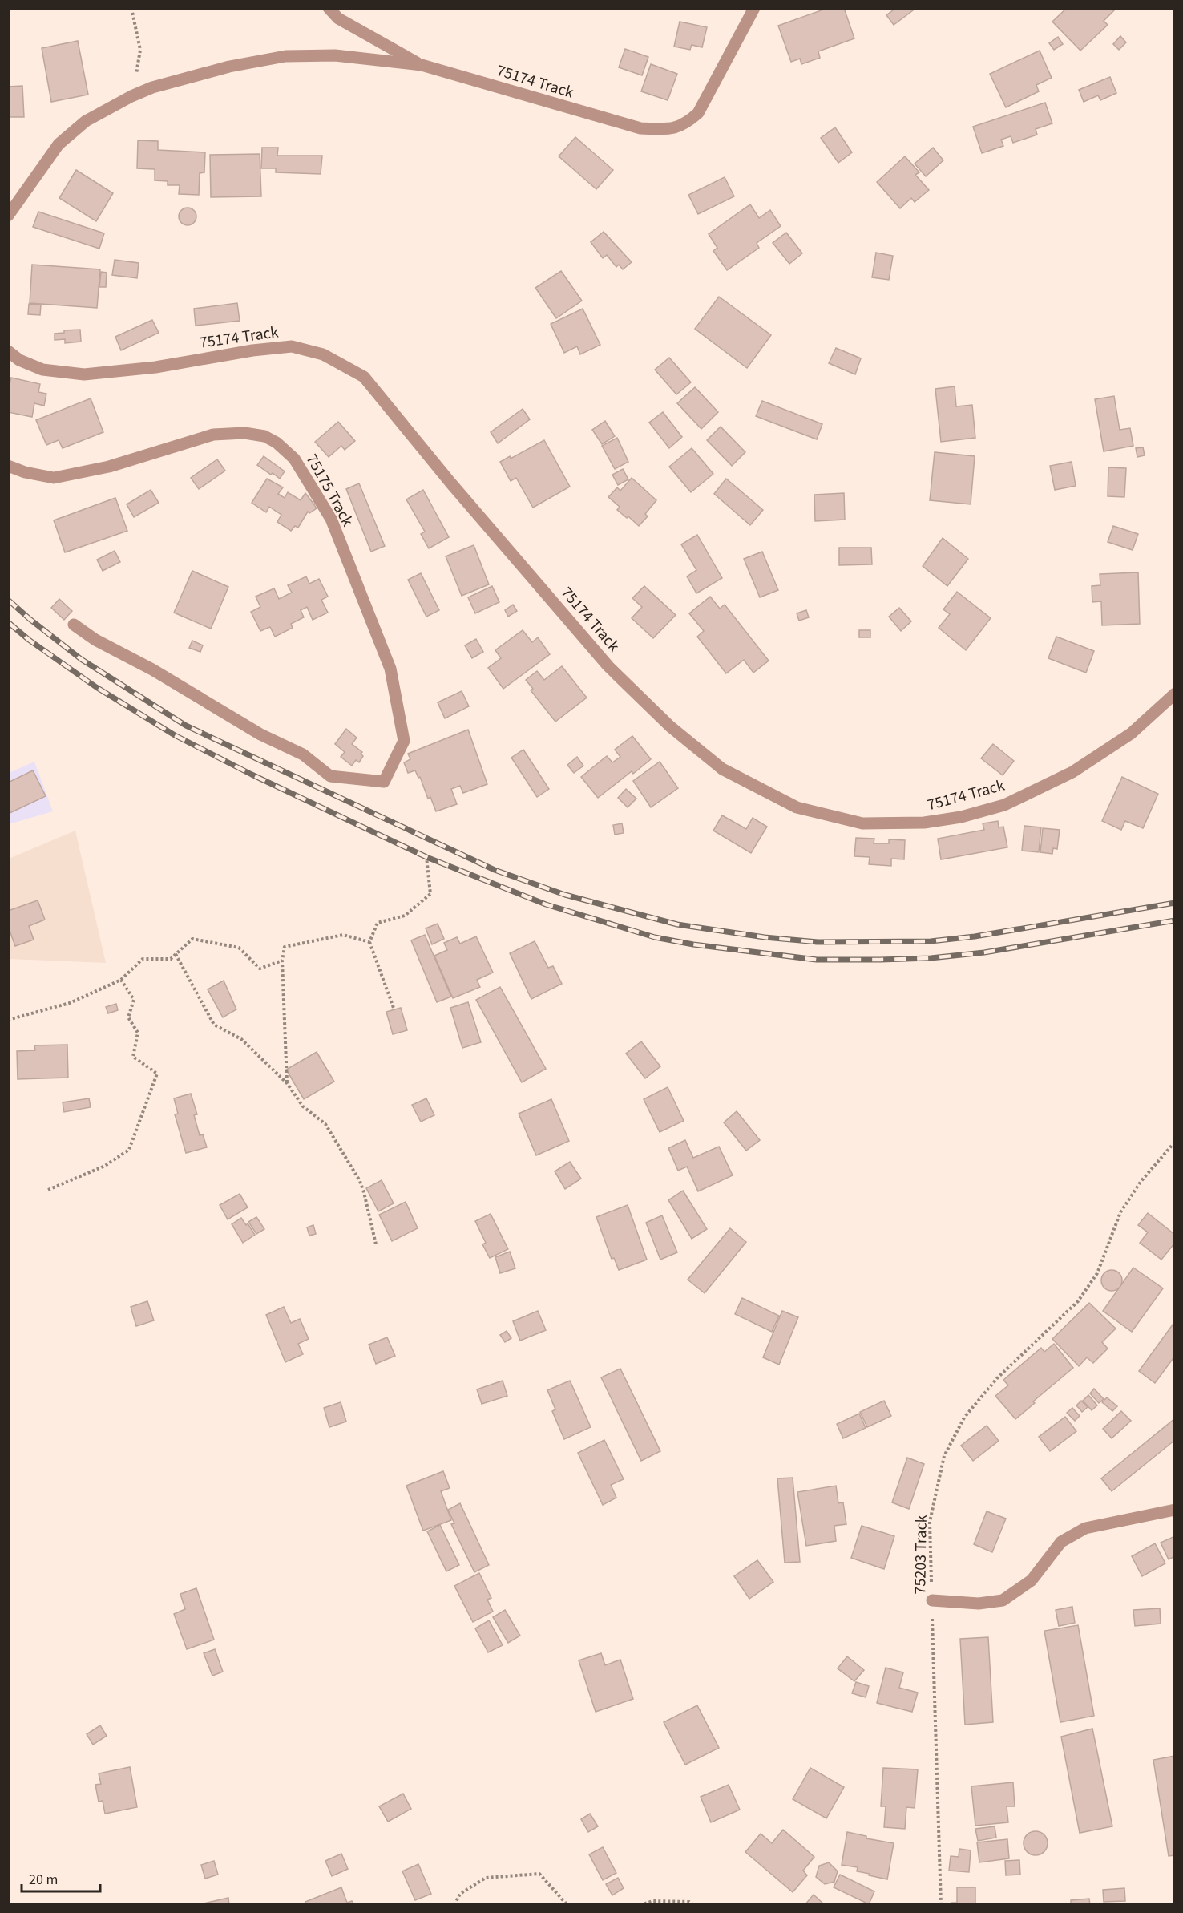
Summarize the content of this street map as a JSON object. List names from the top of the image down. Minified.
{"streets":{"street":["75174 Track","75175 Track"],"path":["75203 Track"]},"scale_bar":"20 m"}
